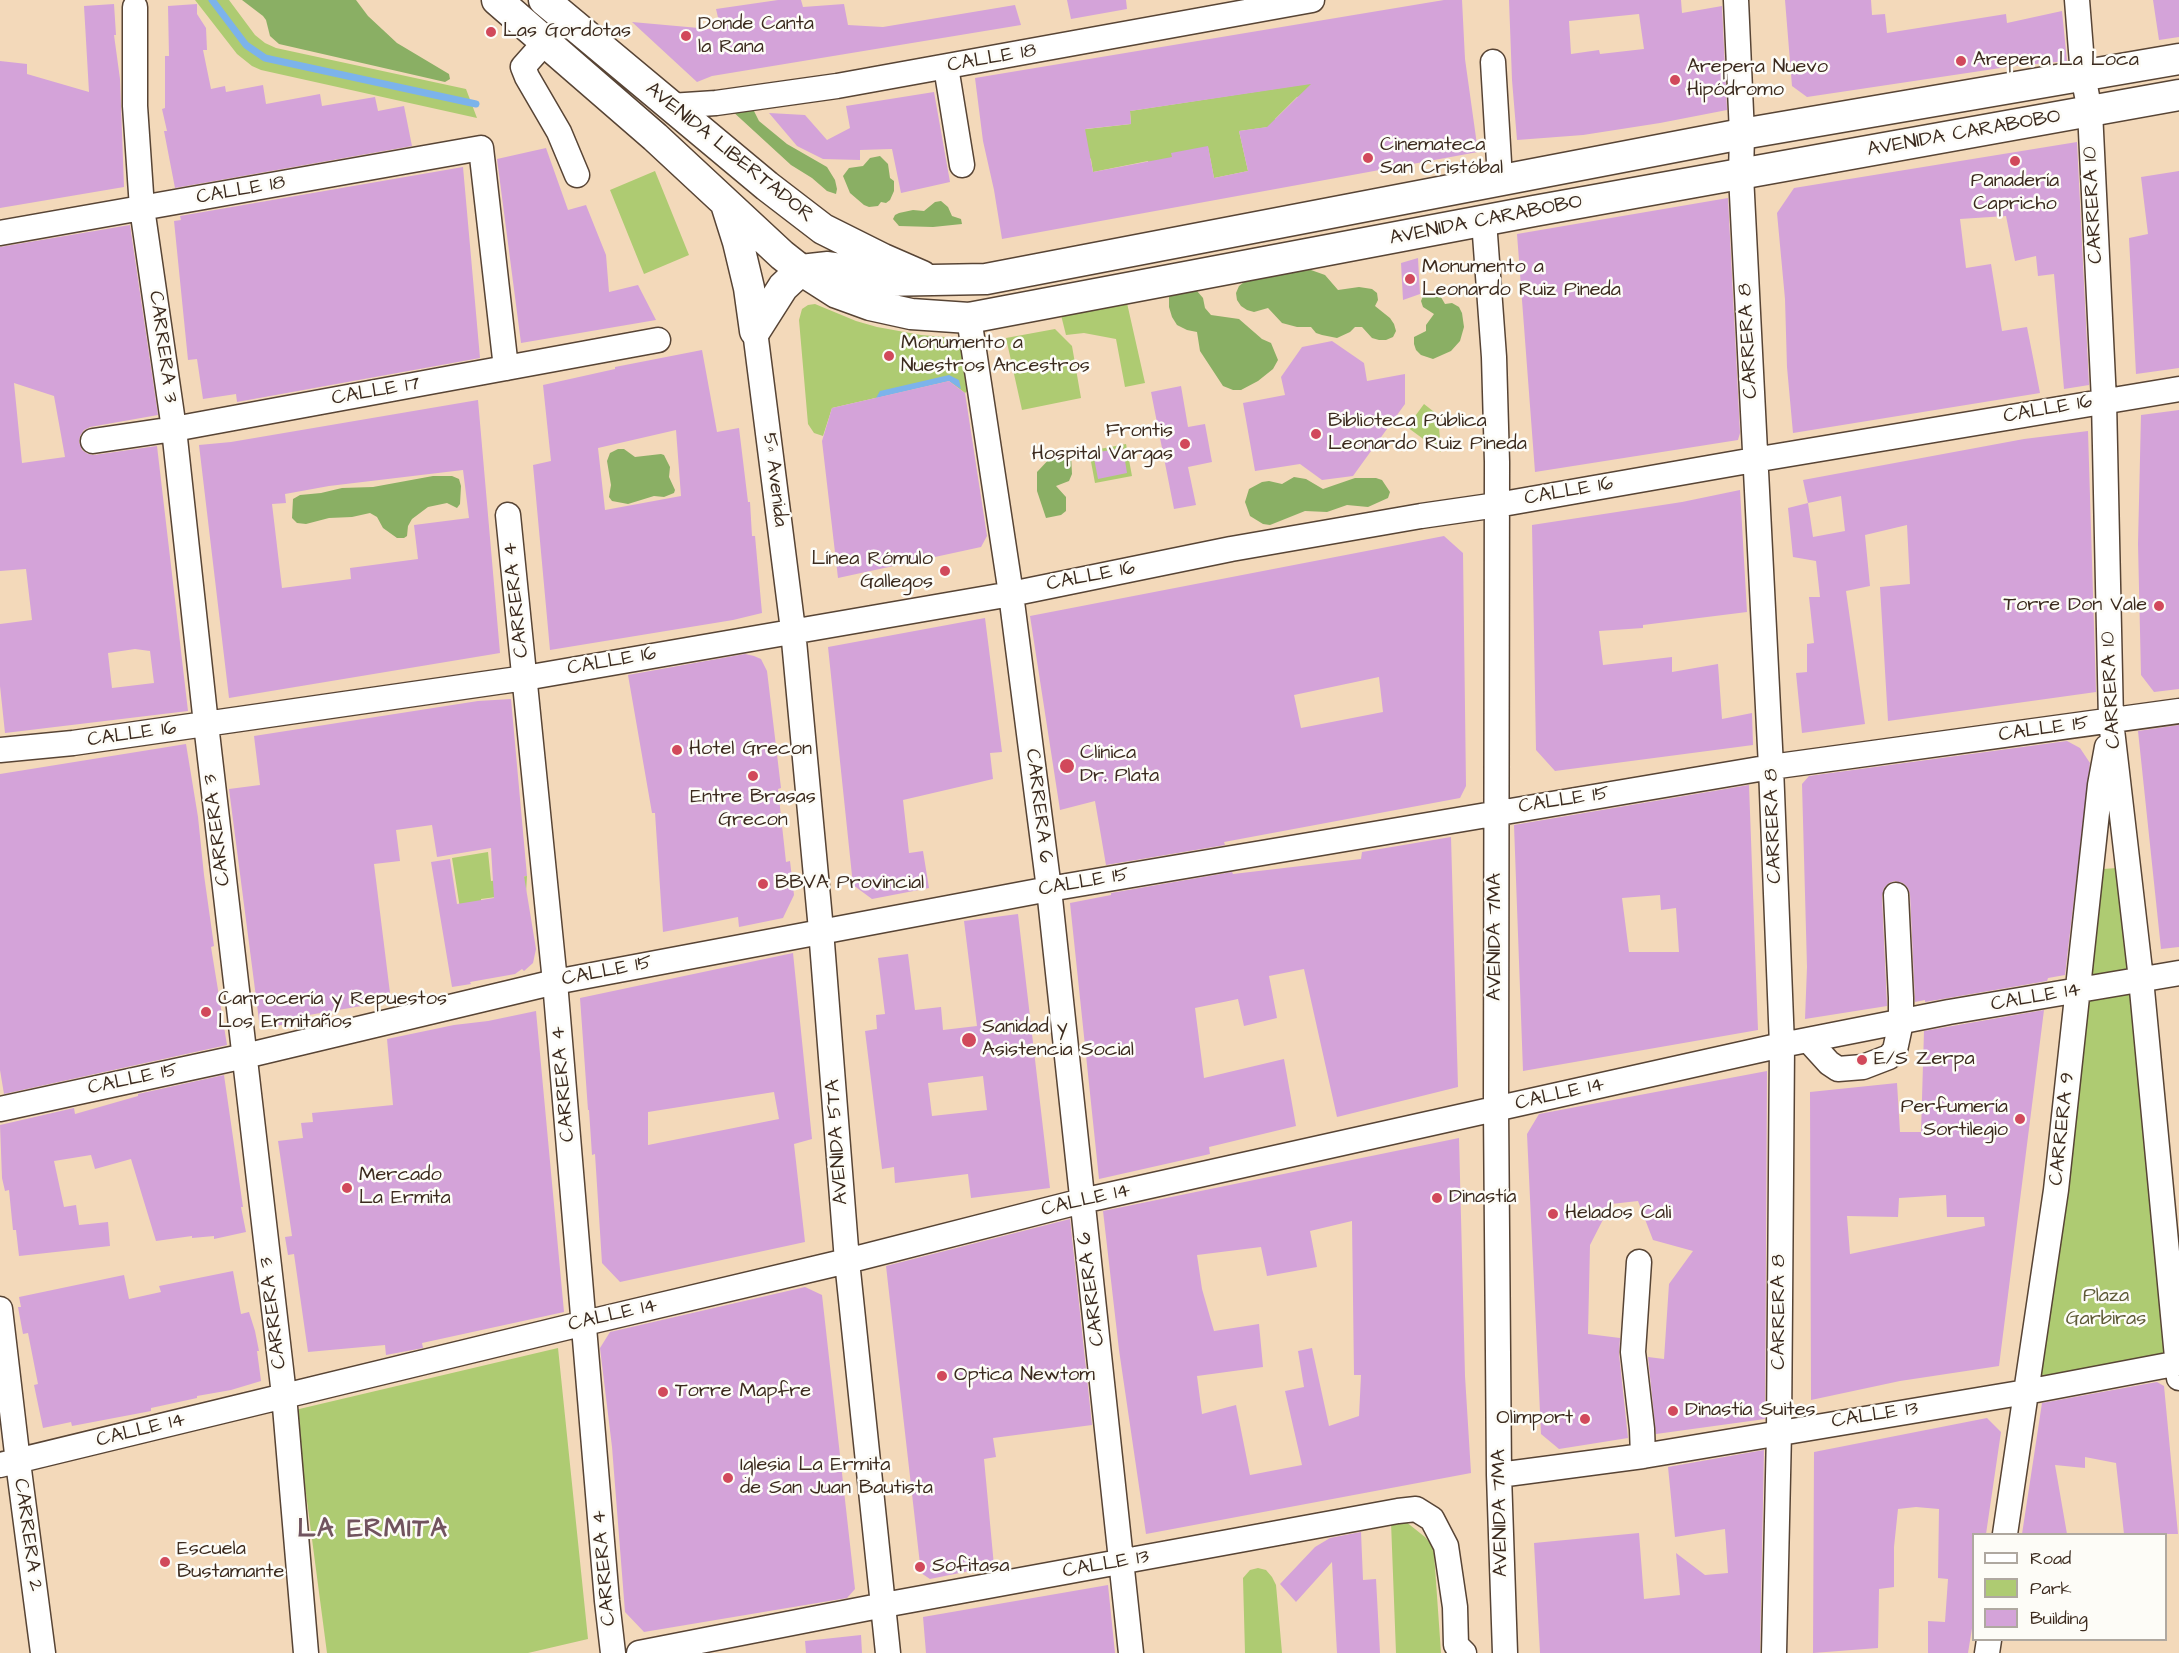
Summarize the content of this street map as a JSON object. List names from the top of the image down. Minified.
{"streets":{"main road":["AVENIDA CARABOBO","AVENIDA LIBERTADOR"],"street":["CALLE 18","CARRERA 10","CARRERA 8","CARRERA 3","CALLE 17","CALLE 16","5ª Avenida","CARRERA 4","CALLE 15","CARRERA 6","AVENIDA 7MA","CALLE 14","CARRERA 9","AVENIDA 5TA","CALLE 13","CARRERA 2"]},"crossings":[["CALLE 18","AVENIDA LIBERTADOR"],["CALLE 18","CARRERA 3"],["CALLE 18","CALLE 17"],["AVENIDA CARABOBO","AVENIDA LIBERTADOR"],["AVENIDA CARABOBO","CARRERA 10"],["AVENIDA CARABOBO","CARRERA 8"],["AVENIDA CARABOBO","CARRERA 6"],["AVENIDA CARABOBO","AVENIDA 7MA"],["CARRERA 10","CALLE 16"],["CARRERA 10","CALLE 15"],["CARRERA 10","CALLE 14"],["CARRERA 10","CARRERA 9"],["CARRERA 10","CALLE 13"],["CARRERA 8","CALLE 16"],["CARRERA 8","CALLE 15"],["CARRERA 8","CALLE 14"],["CARRERA 8","CALLE 13"],["CARRERA 3","CALLE 17"],["CARRERA 3","CALLE 16"],["CARRERA 3","CALLE 15"],["CARRERA 3","CALLE 14"],["CALLE 16","5ª Avenida"],["CALLE 16","CARRERA 4"],["CALLE 16","CARRERA 6"],["CALLE 16","AVENIDA 7MA"],["CALLE 16","AVENIDA 5TA"],["5ª Avenida","AVENIDA 5TA"],["CARRERA 4","CALLE 15"],["CARRERA 4","CALLE 14"],["CALLE 15","CARRERA 6"],["CALLE 15","AVENIDA 7MA"],["CALLE 15","CARRERA 9"],["CALLE 15","AVENIDA 5TA"],["CARRERA 6","CALLE 14"],["CARRERA 6","CALLE 13"],["AVENIDA 7MA","CALLE 14"],["AVENIDA 7MA","CALLE 13"],["CALLE 14","CARRERA 9"],["CALLE 14","AVENIDA 5TA"],["CALLE 14","CARRERA 2"],["CARRERA 9","CALLE 13"],["AVENIDA 5TA","CALLE 13"]],"districts":["LA ERMITA"],"parks":["Plaza Garbiras"],"places":["Las Gordotas","Donde Canta la Rana","Arepera La Loca","Arepera Nuevo Hipódromo","Cinemateca San Cristóbal","Panadería Capricho","Monumento a Leonardo Ruiz Pineda","Monumento a Nuestros Ancestros","Biblioteca Pública Leonardo Ruiz Pineda","Frontis Hospital Vargas","Línea Rómulo Gallegos","Torre Don Vale","Hotel Grecon","Clínica Dr. Plata","Entre Brasas Grecon","BBVA Provincial","Carrocería y Repuestos Los Ermitaños","Sanidad y Asistencia Social","E/S Zerpa","Perfumería Sortilegio","Mercado La Ermita","Dinastía","Helados Cali","Optica Newtom","Torre Mapfre","Dinastía Suites","Olimport","Iglesia La Ermita de San Juan Bautista","Escuela Bustamante","Sofitasa"],"legend":["Road","Park","Building"]}
